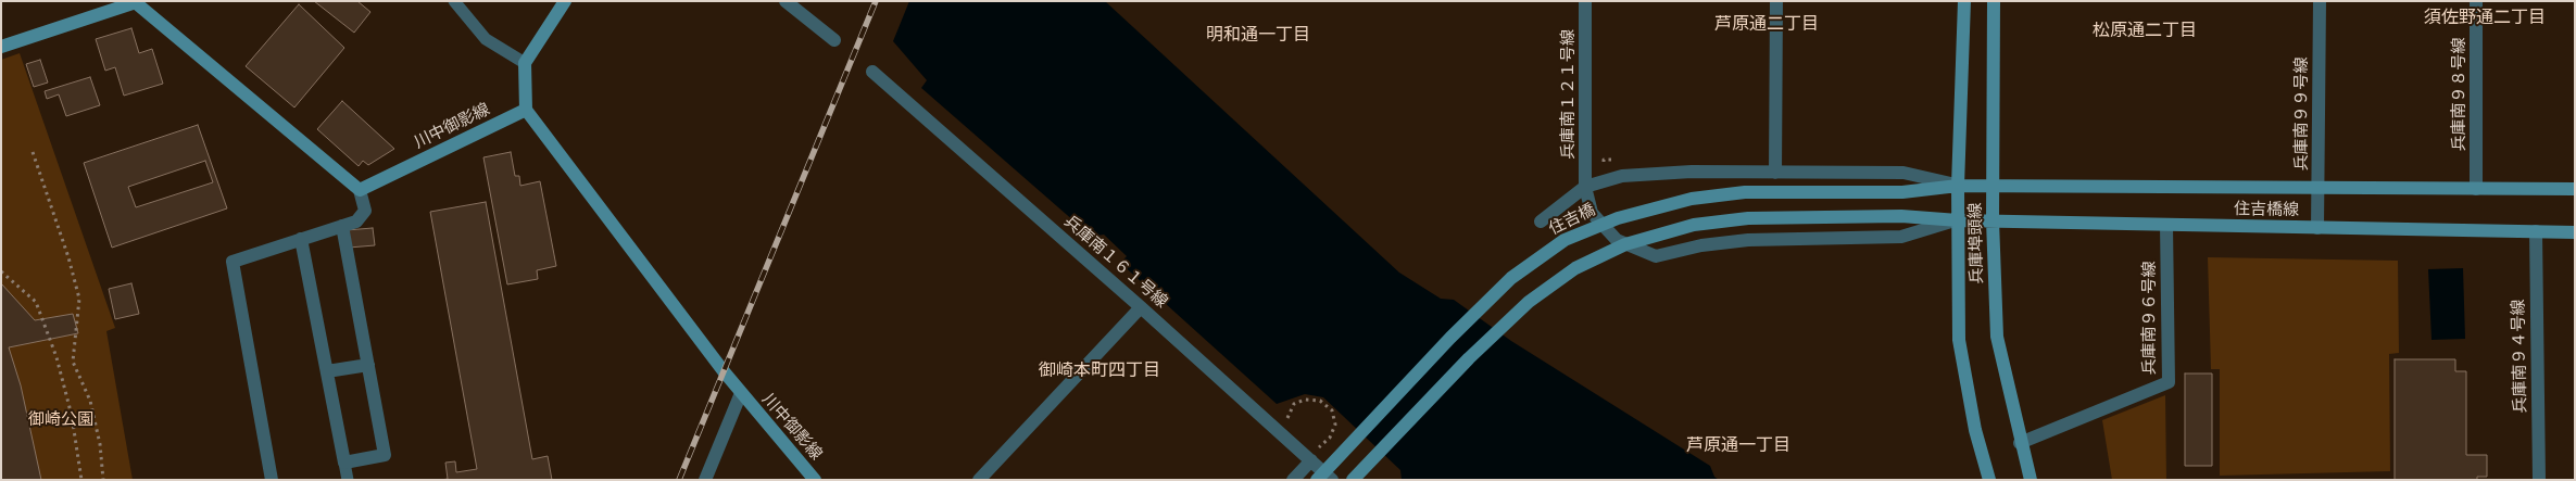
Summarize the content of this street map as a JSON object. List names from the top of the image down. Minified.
{"streets":{"street":["兵庫南１２１号線","兵庫南９８号線","兵庫南９９号線","川中御影線","住吉橋線","住吉橋","兵庫埠頭線","兵庫南１６１号線","兵庫南９６号線","兵庫南９４号線"]},"crossings":[["兵庫南１２１号線","住吉橋線"],["兵庫南１２１号線","兵庫埠頭線"],["兵庫南９８号線","住吉橋線"],["兵庫南９９号線","住吉橋線"],["住吉橋線","住吉橋"],["住吉橋線","兵庫埠頭線"],["住吉橋線","兵庫南９６号線"],["住吉橋線","兵庫南９４号線"],["住吉橋","兵庫埠頭線"],["兵庫埠頭線","兵庫南９６号線"]],"districts":["須佐野通二丁目","芦原通二丁目","松原通二丁目","明和通一丁目","御崎本町四丁目","芦原通一丁目"],"parks":["御崎公園"]}
